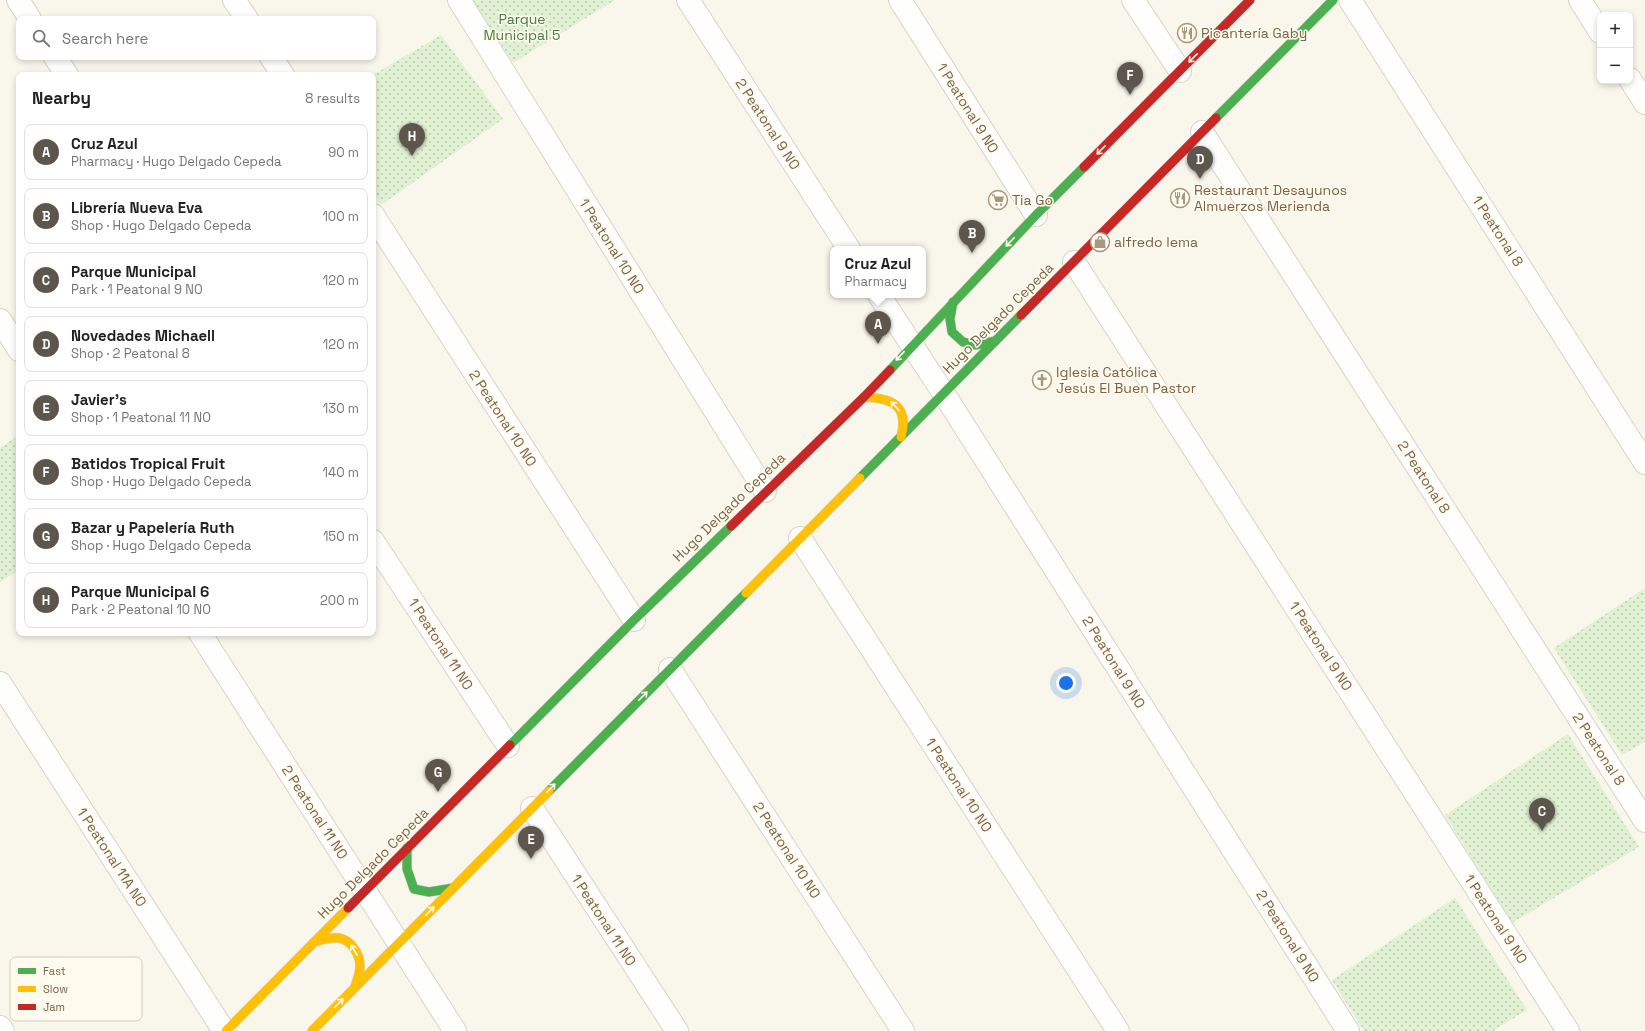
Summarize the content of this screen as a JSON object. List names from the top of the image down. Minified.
{"streets":{"street":["1 Peatonal 9 NO","2 Peatonal 9 NO","1 Peatonal 8","1 Peatonal 10 NO","Hugo Delgado Cepeda","2 Peatonal 10 NO","2 Peatonal 8","1 Peatonal 11 NO","2 Peatonal 11 NO","1 Peatonal 11A NO"]},"crossings":[["1 Peatonal 9 NO","Hugo Delgado Cepeda"],["2 Peatonal 9 NO","Hugo Delgado Cepeda"],["1 Peatonal 10 NO","Hugo Delgado Cepeda"],["Hugo Delgado Cepeda","2 Peatonal 10 NO"],["Hugo Delgado Cepeda","2 Peatonal 8"],["Hugo Delgado Cepeda","1 Peatonal 11 NO"],["Hugo Delgado Cepeda","2 Peatonal 11 NO"],["Hugo Delgado Cepeda","1 Peatonal 11A NO"]],"parks":["Parque Municipal 5"],"places":{"restaurant":["Picantería Gaby","Restaurant Desayunos Almuerzos Merienda"],"supermarket":["Tia Go"],"shop":["alfredo lema"],"church":["Iglesia Católica Jesús El Buen Pastor"]},"legend":["Fast","Slow","Jam"],"page":{"map_buttons":["+","−"],"search":"Search here","pins":["F","H","D","B","A","G","C","E"],"heading":["Nearby","8 results"],"list":[{"mark":"A","name":"Cruz Azul","note":"Pharmacy · Hugo Delgado Cepeda","value":"90 m"},{"mark":"B","name":"Librería Nueva Eva","note":"Shop · Hugo Delgado Cepeda","value":"100 m"},{"mark":"C","name":"Parque Municipal","note":"Park · 1 Peatonal 9 NO","value":"120 m"},{"mark":"D","name":"Novedades Michaell","note":"Shop · 2 Peatonal 8","value":"120 m"},{"mark":"E","name":"Javier's","note":"Shop · 1 Peatonal 11 NO","value":"130 m"},{"mark":"F","name":"Batidos Tropical Fruit","note":"Shop · Hugo Delgado Cepeda","value":"140 m"},{"mark":"G","name":"Bazar y Papelería Ruth","note":"Shop · Hugo Delgado Cepeda","value":"150 m"},{"mark":"H","name":"Parque Municipal 6","note":"Park · 2 Peatonal 10 NO","value":"200 m"}],"popup":["Cruz Azul","Pharmacy"]}}
